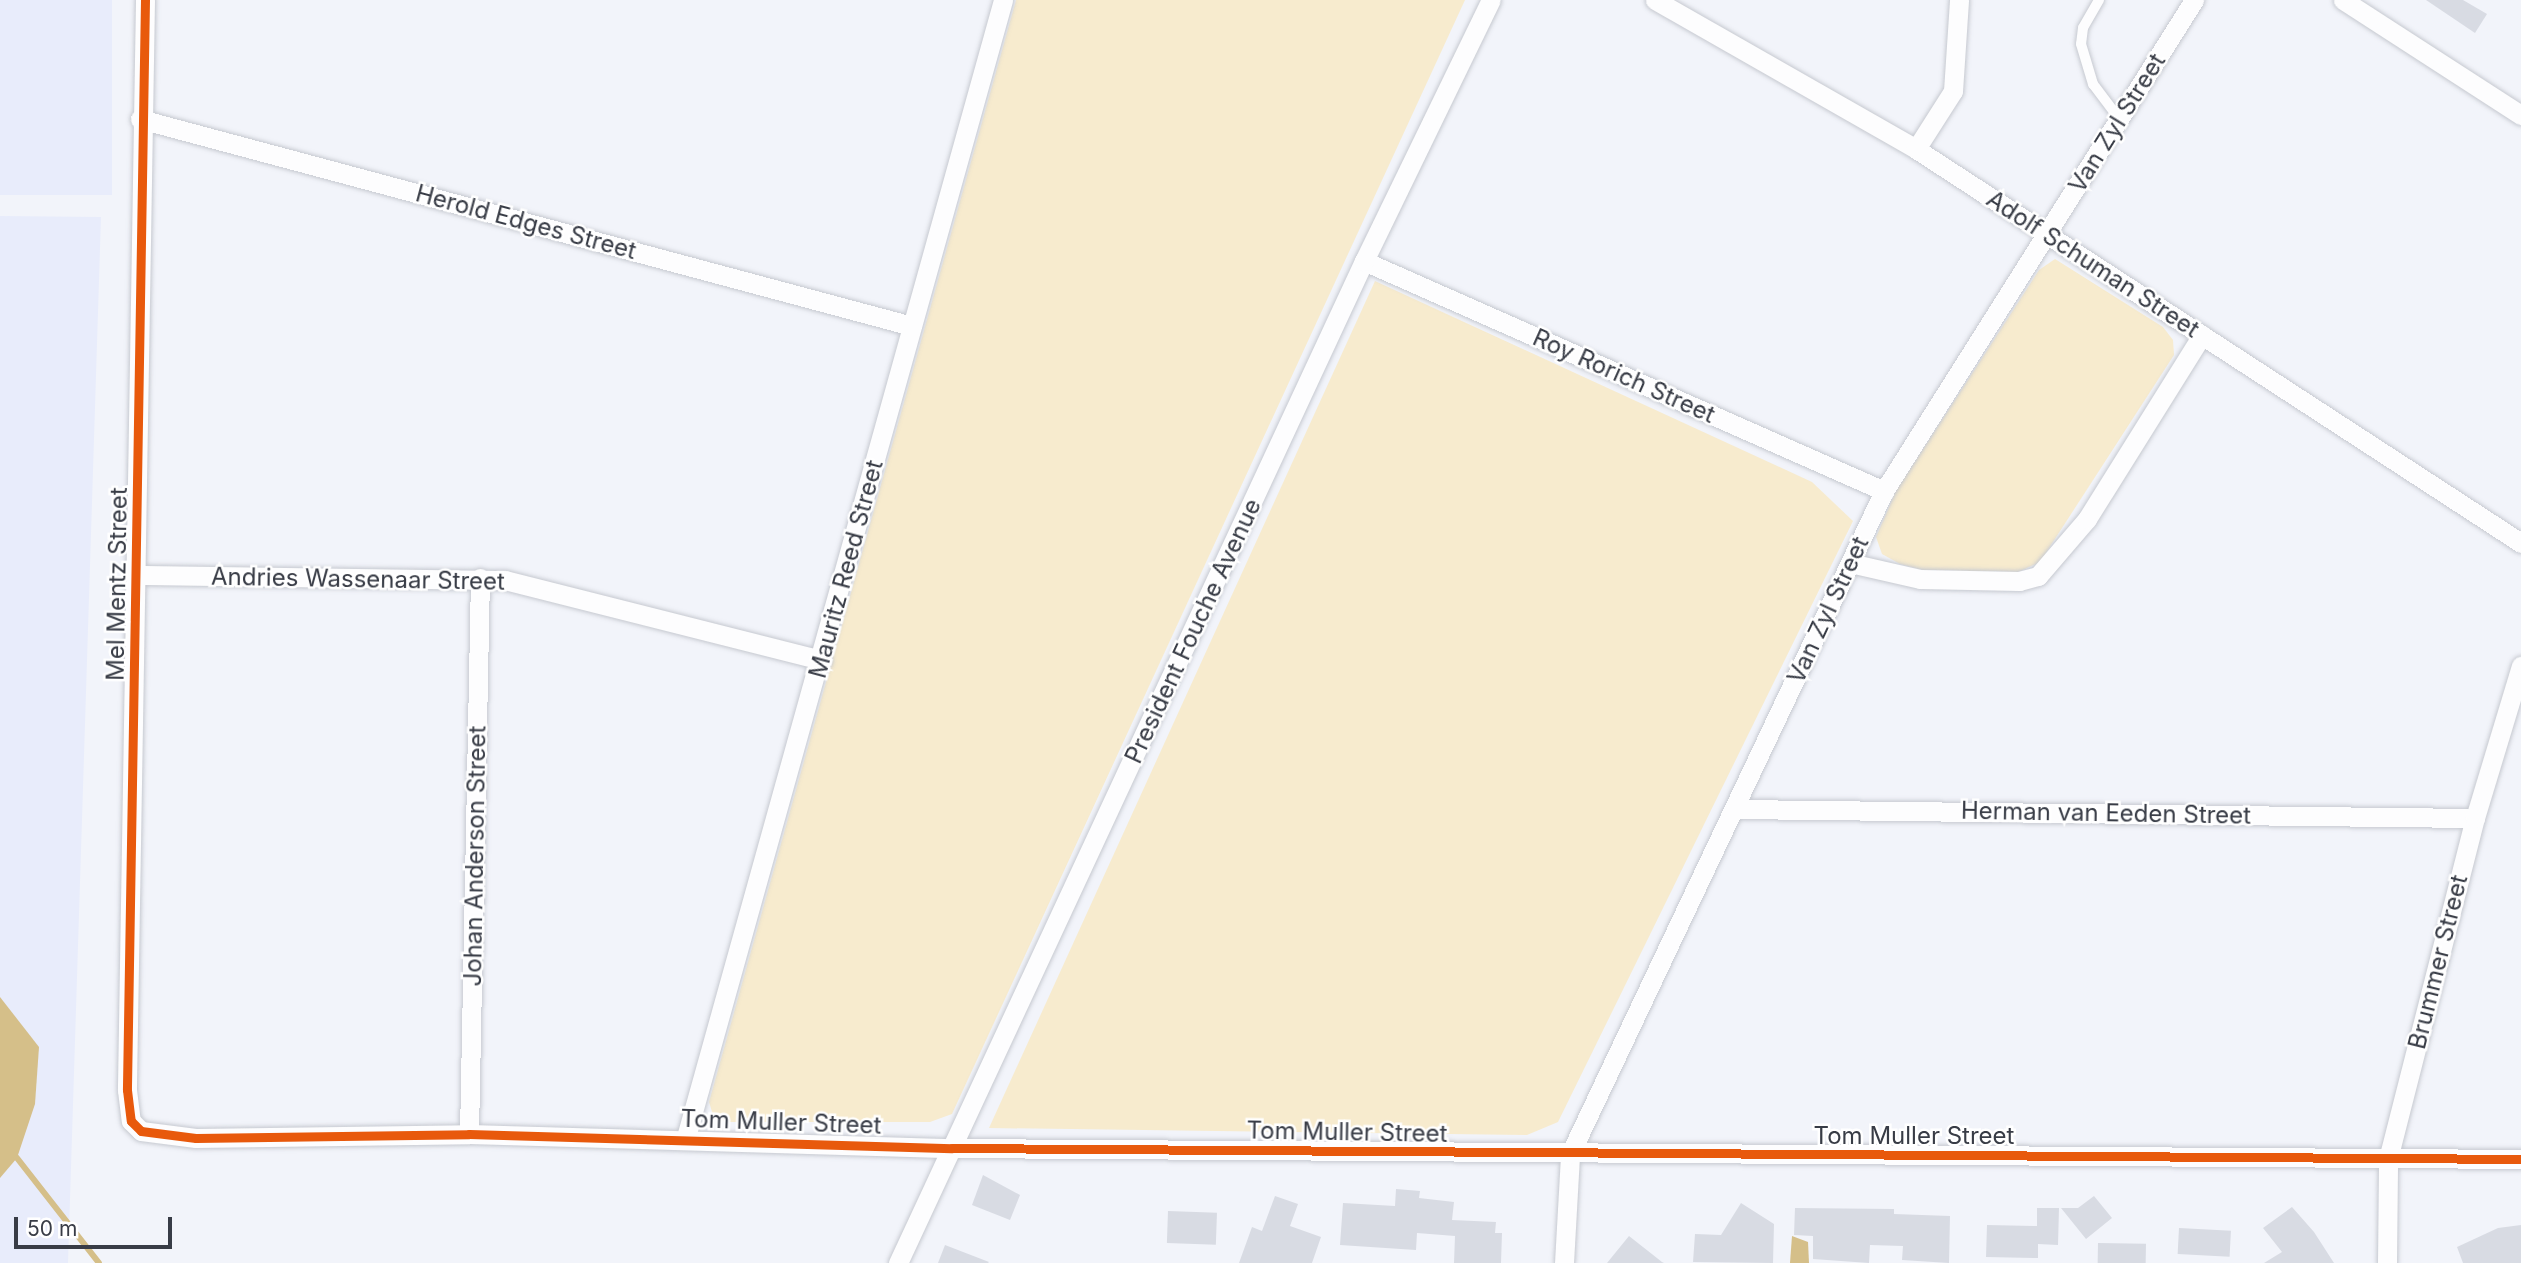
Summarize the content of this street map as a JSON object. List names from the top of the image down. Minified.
{"streets":{"street":["Van Zyl Street","Herold Edges Street","Adolf Schuman Street","Roy Rorich Street","Mauritz Reed Street","Andries Wassenaar Street","Mel Mentz Street","President Fouche Avenue","Herman van Eeden Street","Johan Anderson Street","Brummer Street","Tom Muller Street"]},"crossings":[["Van Zyl Street","Adolf Schuman Street"],["Van Zyl Street","Roy Rorich Street"],["Van Zyl Street","Herman van Eeden Street"],["Van Zyl Street","Tom Muller Street"],["Herold Edges Street","Mauritz Reed Street"],["Herold Edges Street","Mel Mentz Street"],["Roy Rorich Street","President Fouche Avenue"],["Mauritz Reed Street","Andries Wassenaar Street"],["Mauritz Reed Street","Tom Muller Street"],["Andries Wassenaar Street","Mel Mentz Street"],["Andries Wassenaar Street","Johan Anderson Street"],["Mel Mentz Street","Tom Muller Street"],["President Fouche Avenue","Tom Muller Street"],["Herman van Eeden Street","Brummer Street"],["Johan Anderson Street","Tom Muller Street"],["Brummer Street","Tom Muller Street"]],"scale_bar":"50 m"}
